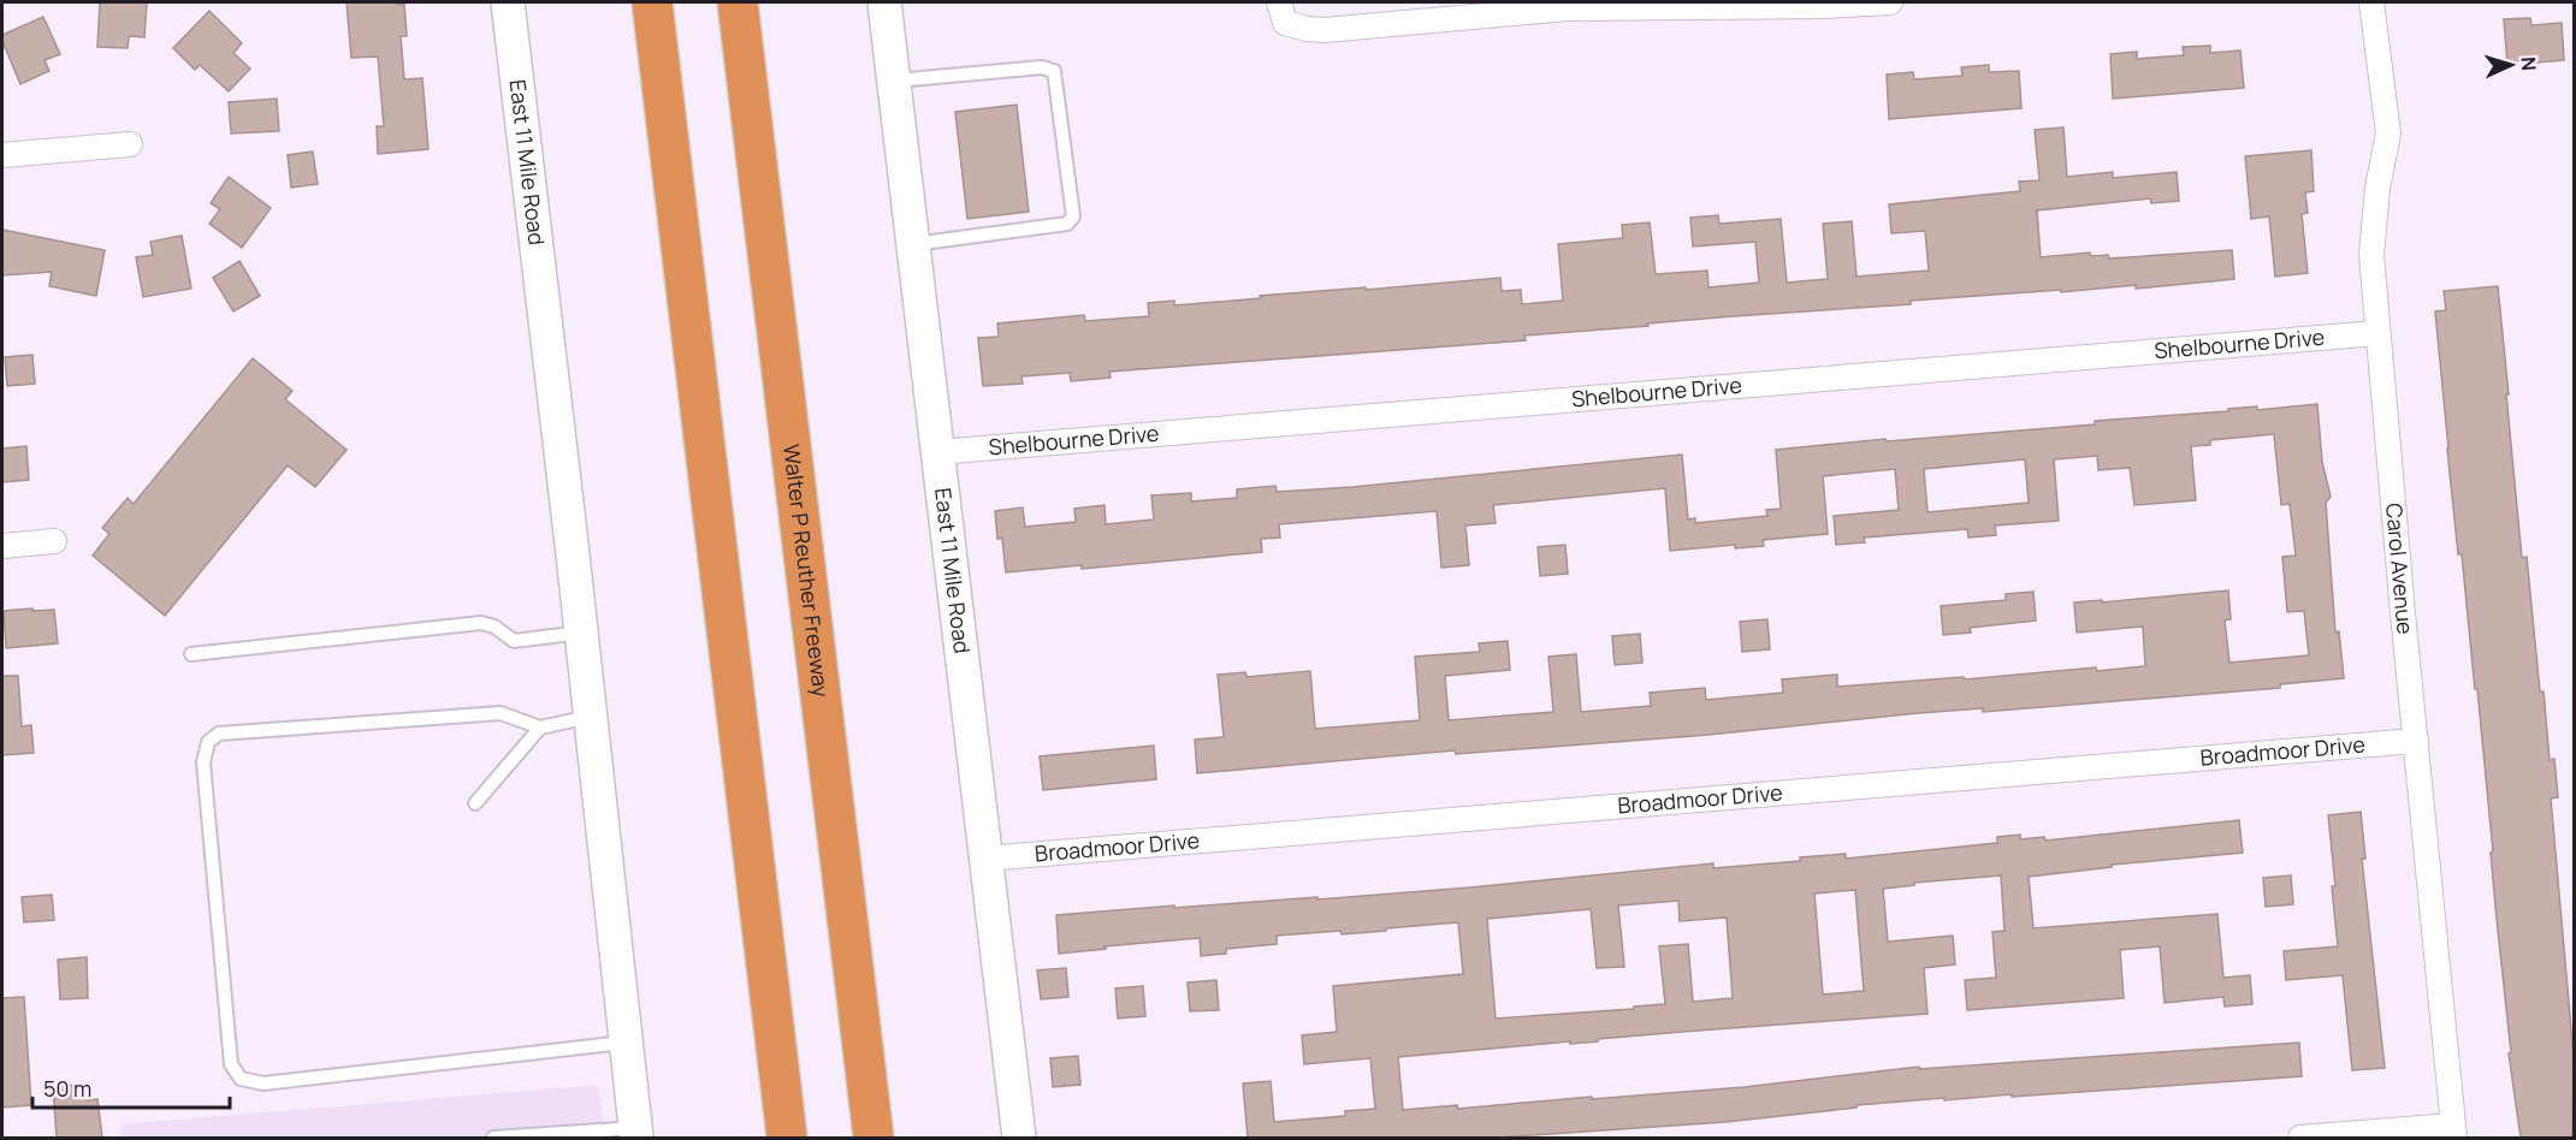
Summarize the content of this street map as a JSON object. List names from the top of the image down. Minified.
{"streets":{"highway":["Walter P Reuther Freeway"],"main road":["East 11 Mile Road"],"street":["Shelbourne Drive","Carol Avenue","Broadmoor Drive"]},"crossings":[["East 11 Mile Road","Shelbourne Drive"],["East 11 Mile Road","Broadmoor Drive"],["Shelbourne Drive","Carol Avenue"],["Carol Avenue","Broadmoor Drive"]],"scale_bar":"50 m","north":"right"}
